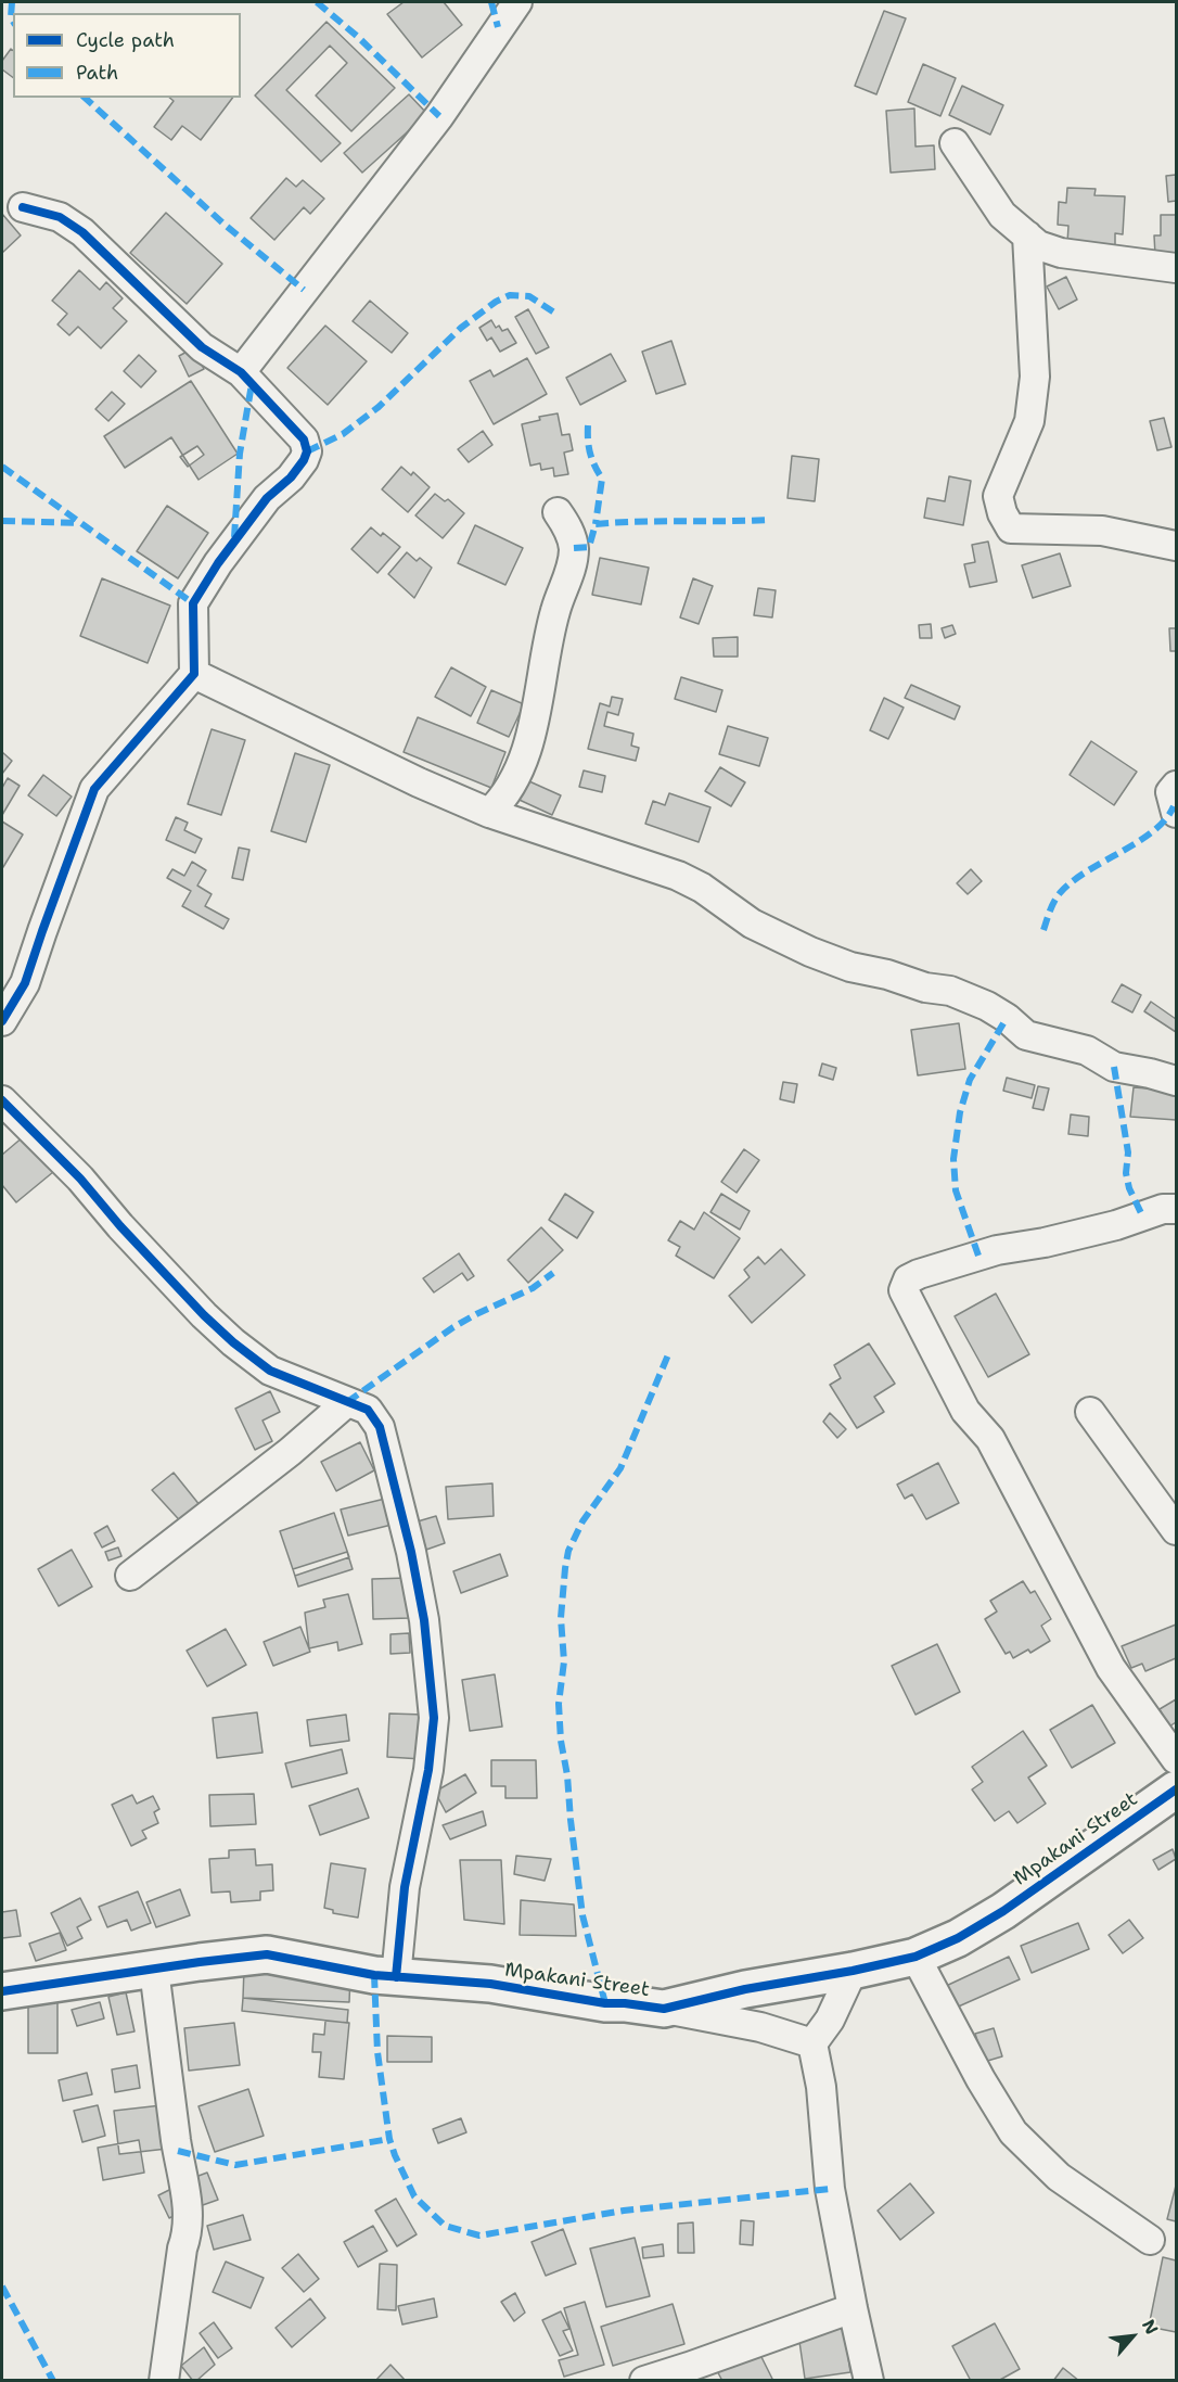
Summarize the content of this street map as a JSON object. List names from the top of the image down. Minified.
{"streets":{"street":["Mpakani Street"]},"legend":["Cycle path","Path"],"north":"top right"}
